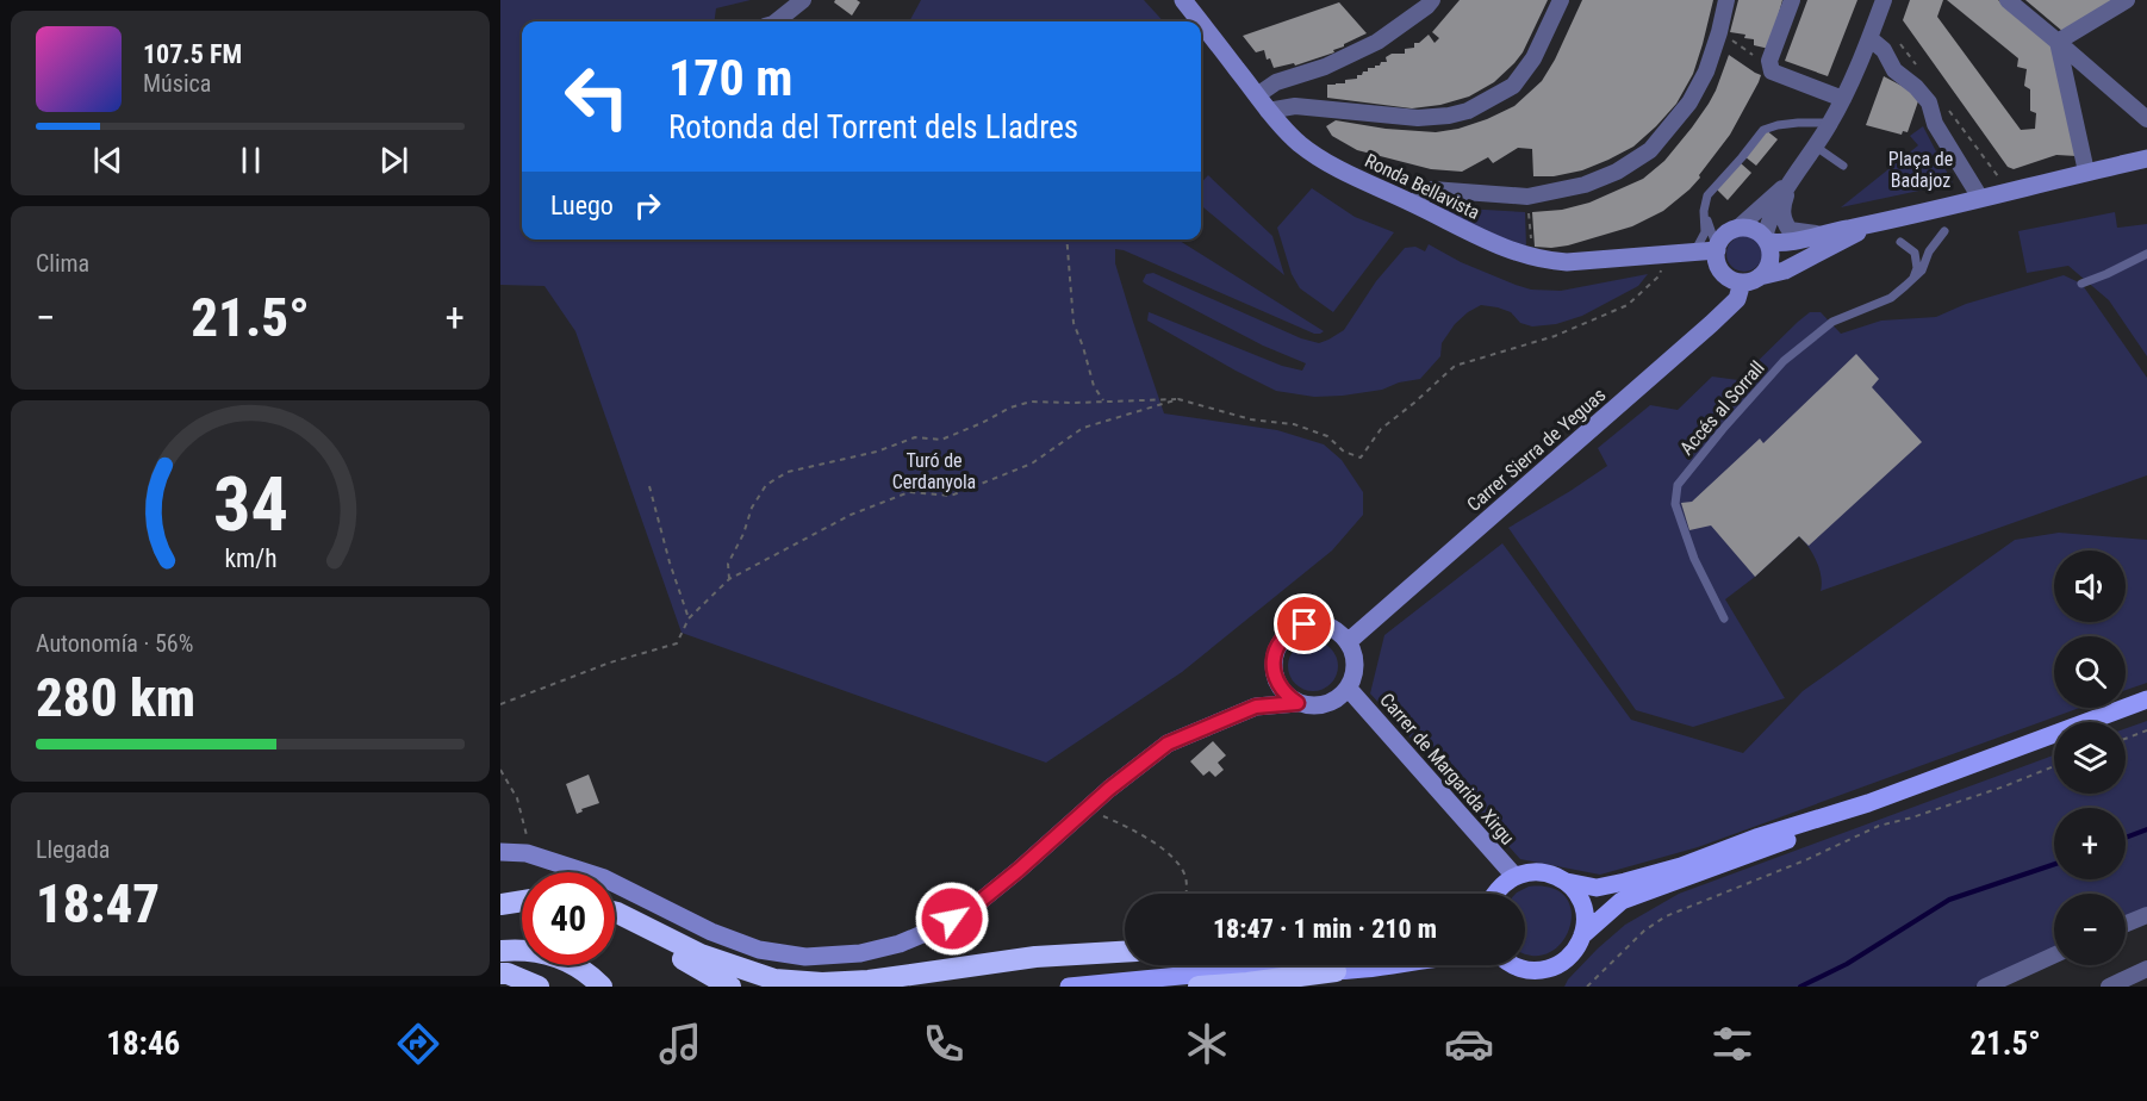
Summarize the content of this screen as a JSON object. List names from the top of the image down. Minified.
{"streets":{"street":["Ronda Bellavista","Carrer Sierra de Yeguas","Carrer de Margarida Xirgu"],"lane":["Accés al Sorrall"]},"crossings":[["Ronda Bellavista","Carrer Sierra de Yeguas"],["Carrer Sierra de Yeguas","Carrer de Margarida Xirgu"]],"parks":["Plaça de Badajoz","Turó de Cerdanyola"],"page":{"turn":["170 m","Rotonda del Torrent dels Lladres"],"song":["107.5 FM","Música"],"then":"Luego","tile":["Clima",["Autonomía · 56%","280 km"],["Llegada","18:47"]],"heat":["−","21.5°","+"],"map_buttons":["+","−"],"limit":"40","trip":"18:47 · 1 min · 210 m","tabs":["18:46","21.5°"],"gauge":["34","km/h"]}}
